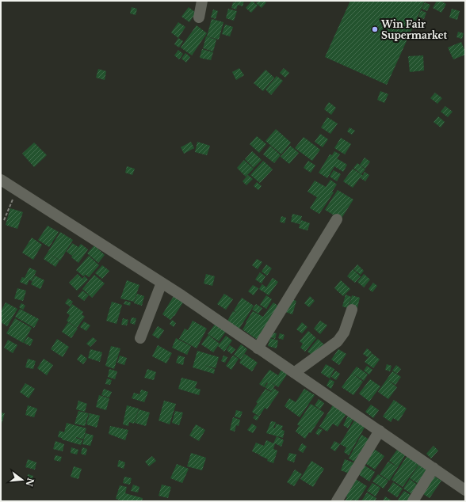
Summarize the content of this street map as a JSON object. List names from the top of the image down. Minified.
{"places":["Win Fair Supermarket"],"north":"right"}
